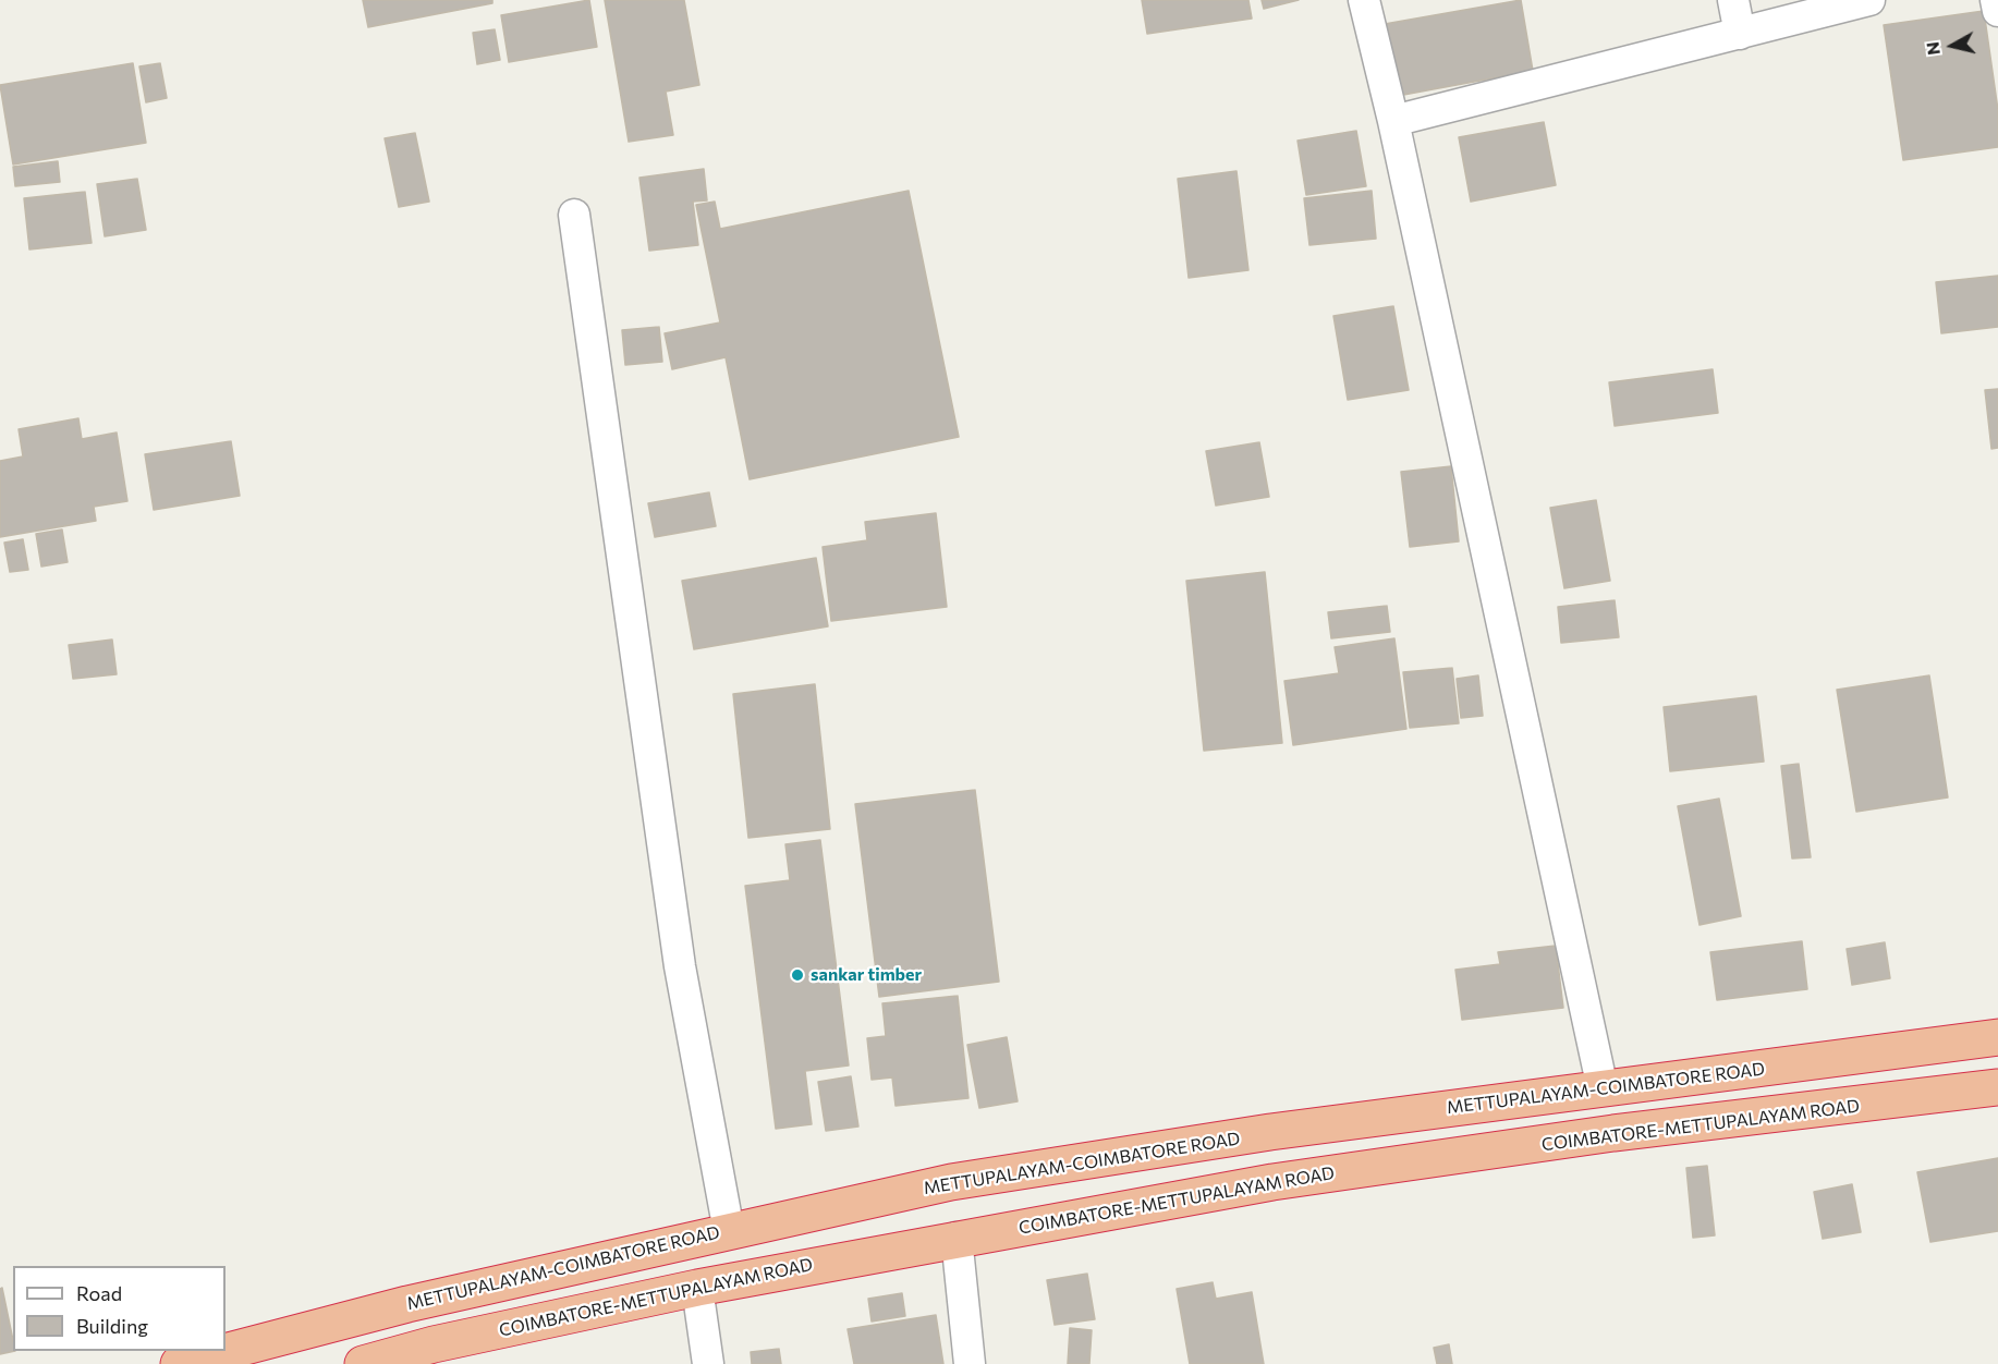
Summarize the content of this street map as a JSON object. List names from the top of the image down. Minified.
{"streets":{"highway":["METTUPALAYAM-COIMBATORE ROAD","COIMBATORE-METTUPALAYAM ROAD"]},"places":["sankar timber"],"legend":["Road","Building"],"north":"left"}
